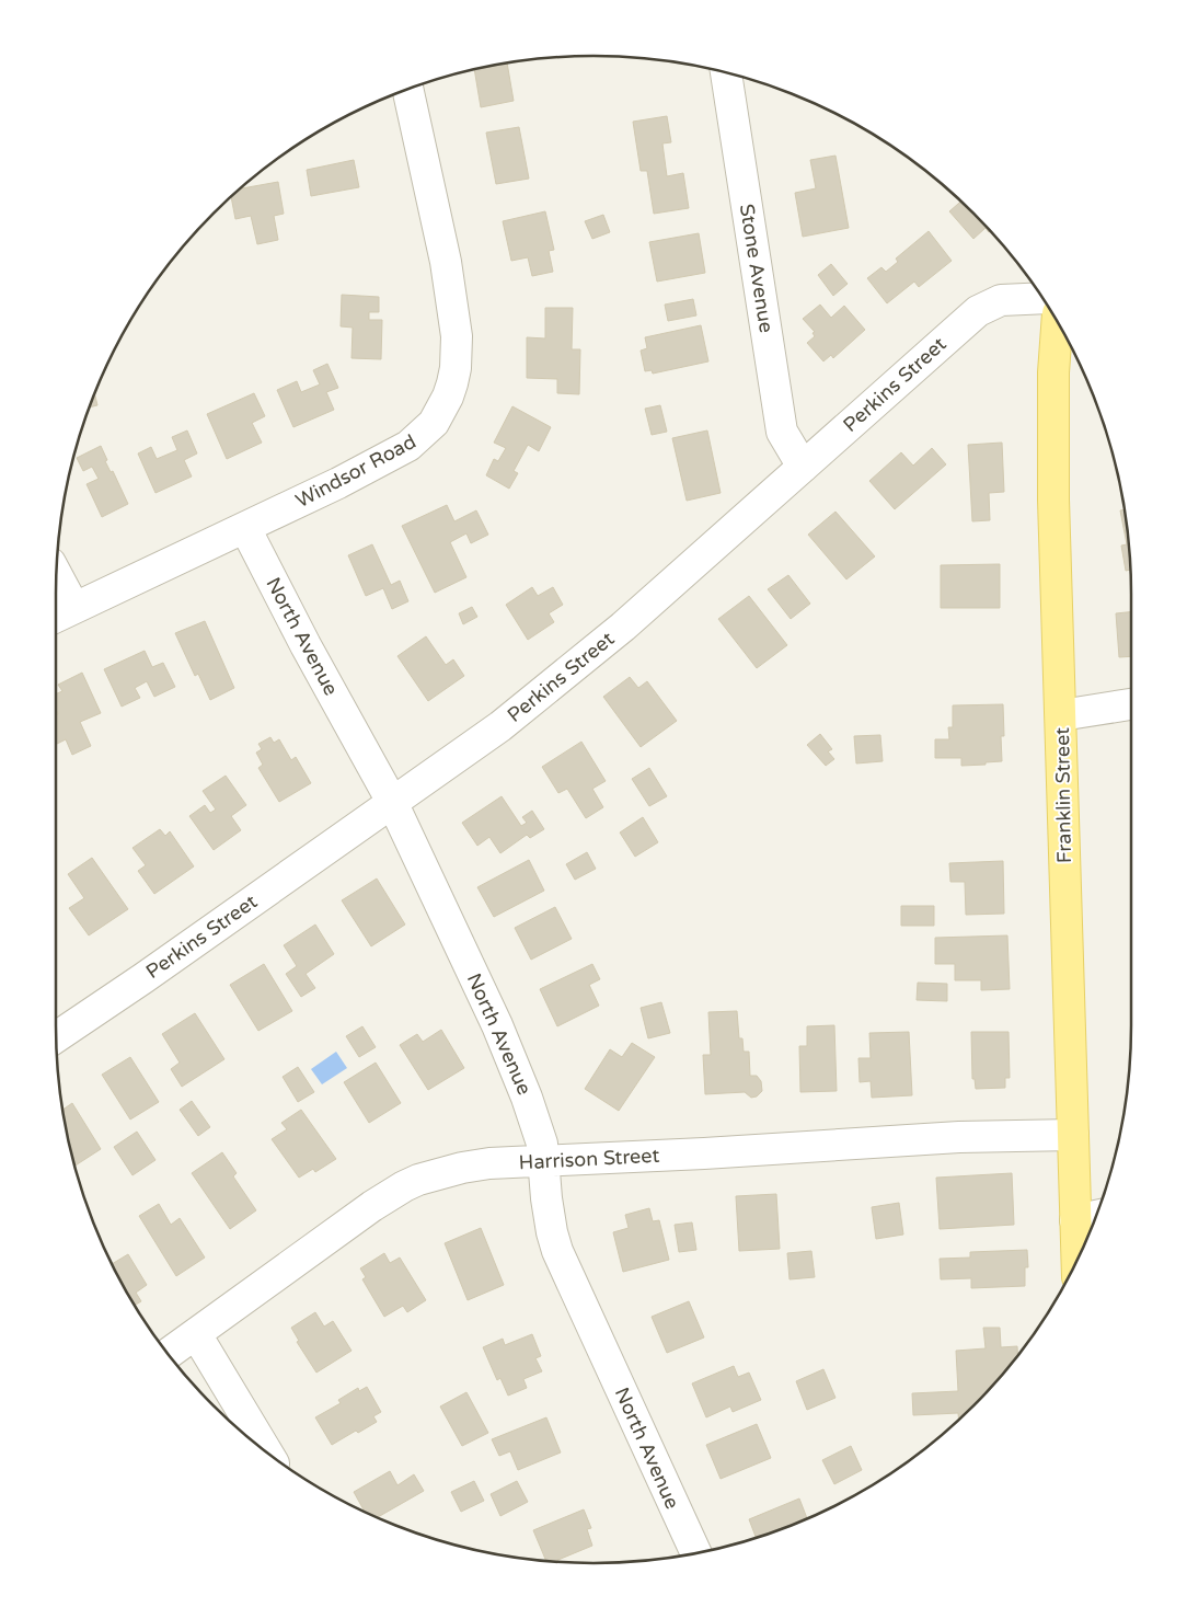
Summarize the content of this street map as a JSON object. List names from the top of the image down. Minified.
{"streets":{"main road":["Franklin Street"],"street":["Stone Avenue","Perkins Street","Windsor Road","North Avenue","Harrison Street"]},"crossings":[["Stone Avenue","Perkins Street"],["Perkins Street","North Avenue"],["Windsor Road","North Avenue"],["North Avenue","Harrison Street"],["Franklin Street","Harrison Street"]]}
